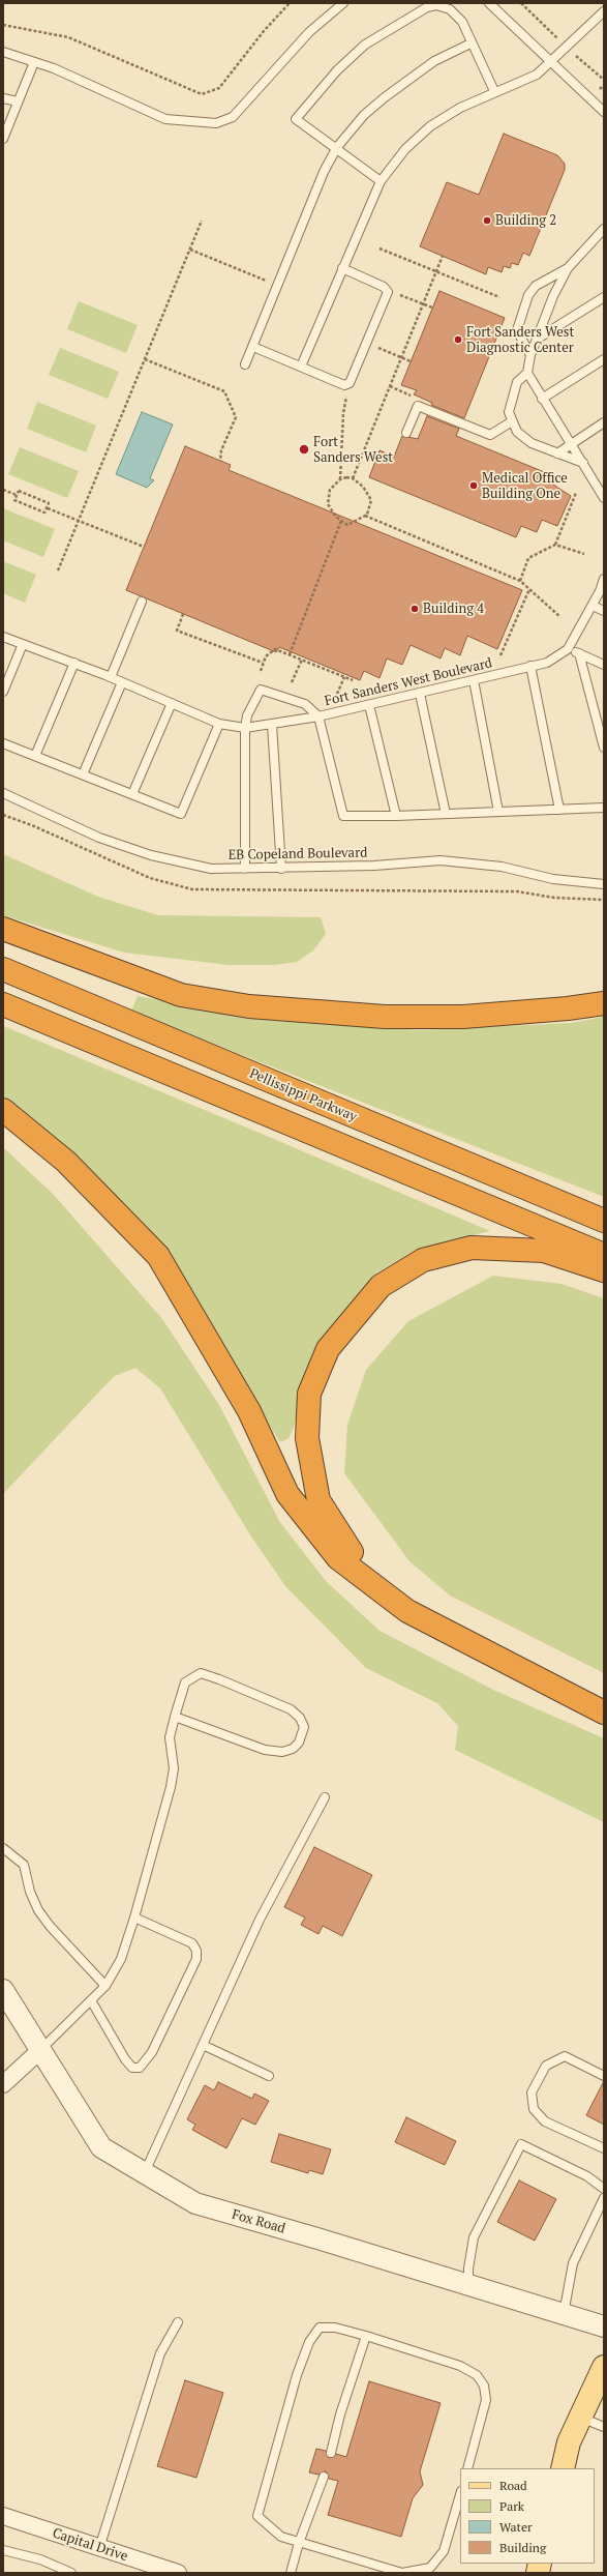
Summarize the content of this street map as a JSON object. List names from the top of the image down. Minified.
{"streets":{"highway":["Pellissippi Parkway"],"street":["Fox Road","Capital Drive"],"lane":["Fort Sanders West Boulevard","EB Copeland Boulevard"]},"places":["Building 2","Fort Sanders West Diagnostic Center","Fort Sanders West","Medical Office Building One","Building 4"],"legend":["Road","Park","Water","Building"]}
